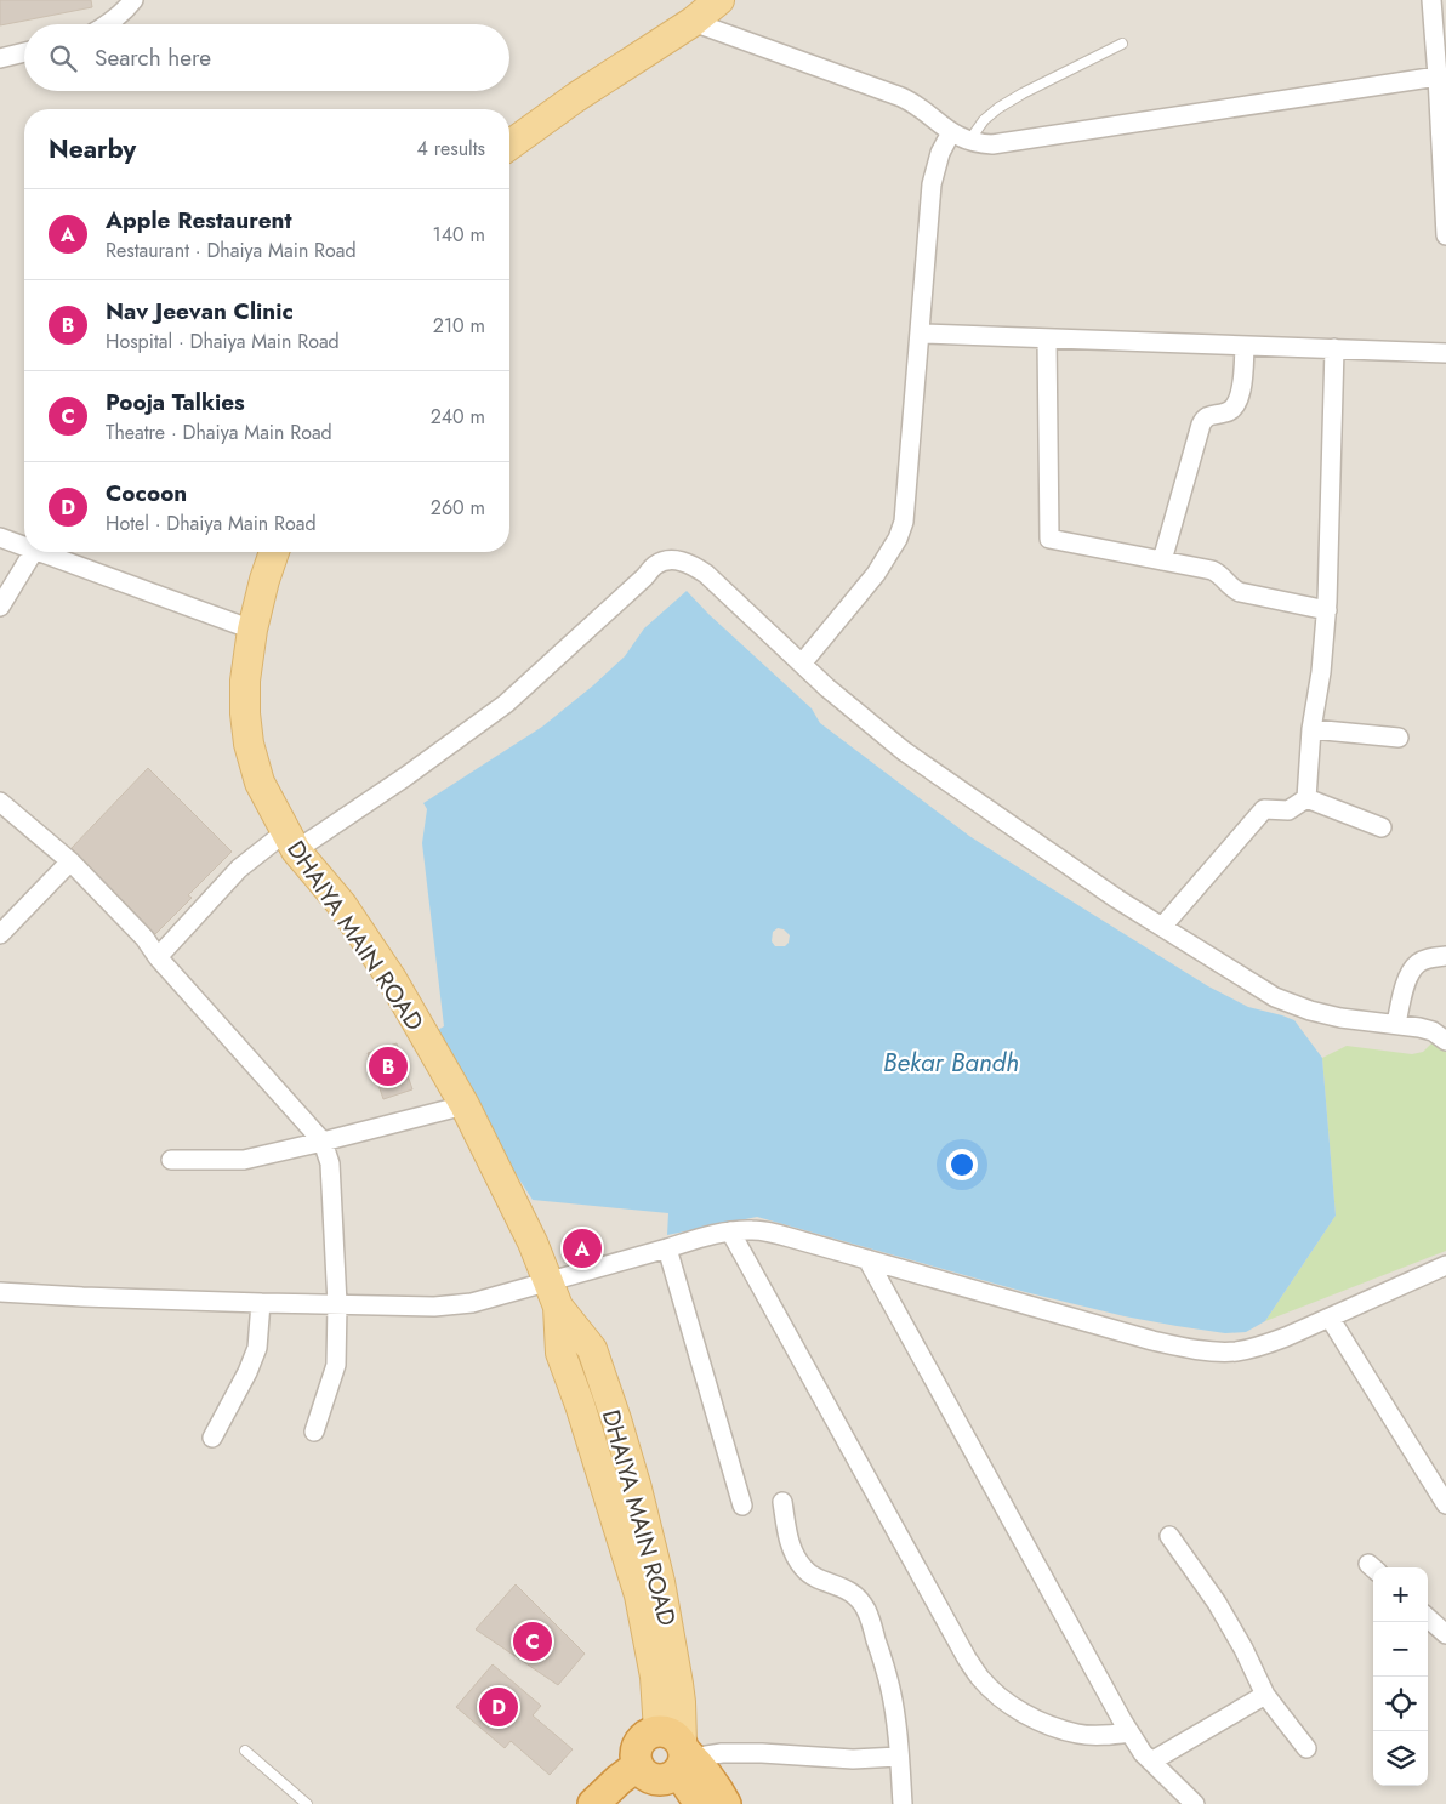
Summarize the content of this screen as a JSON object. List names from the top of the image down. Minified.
{"streets":{"highway":["DHAIYA MAIN ROAD"]},"water":["Bekar Bandh"],"page":{"search":"Search here","heading":["Nearby","4 results"],"list":[{"mark":"A","name":"Apple Restaurent","note":"Restaurant · Dhaiya Main Road","value":"140 m"},{"mark":"B","name":"Nav Jeevan Clinic","note":"Hospital · Dhaiya Main Road","value":"210 m"},{"mark":"C","name":"Pooja Talkies","note":"Theatre · Dhaiya Main Road","value":"240 m"},{"mark":"D","name":"Cocoon","note":"Hotel · Dhaiya Main Road","value":"260 m"}],"pins":["B","A","C","D"],"map_buttons":["+","−"]}}
